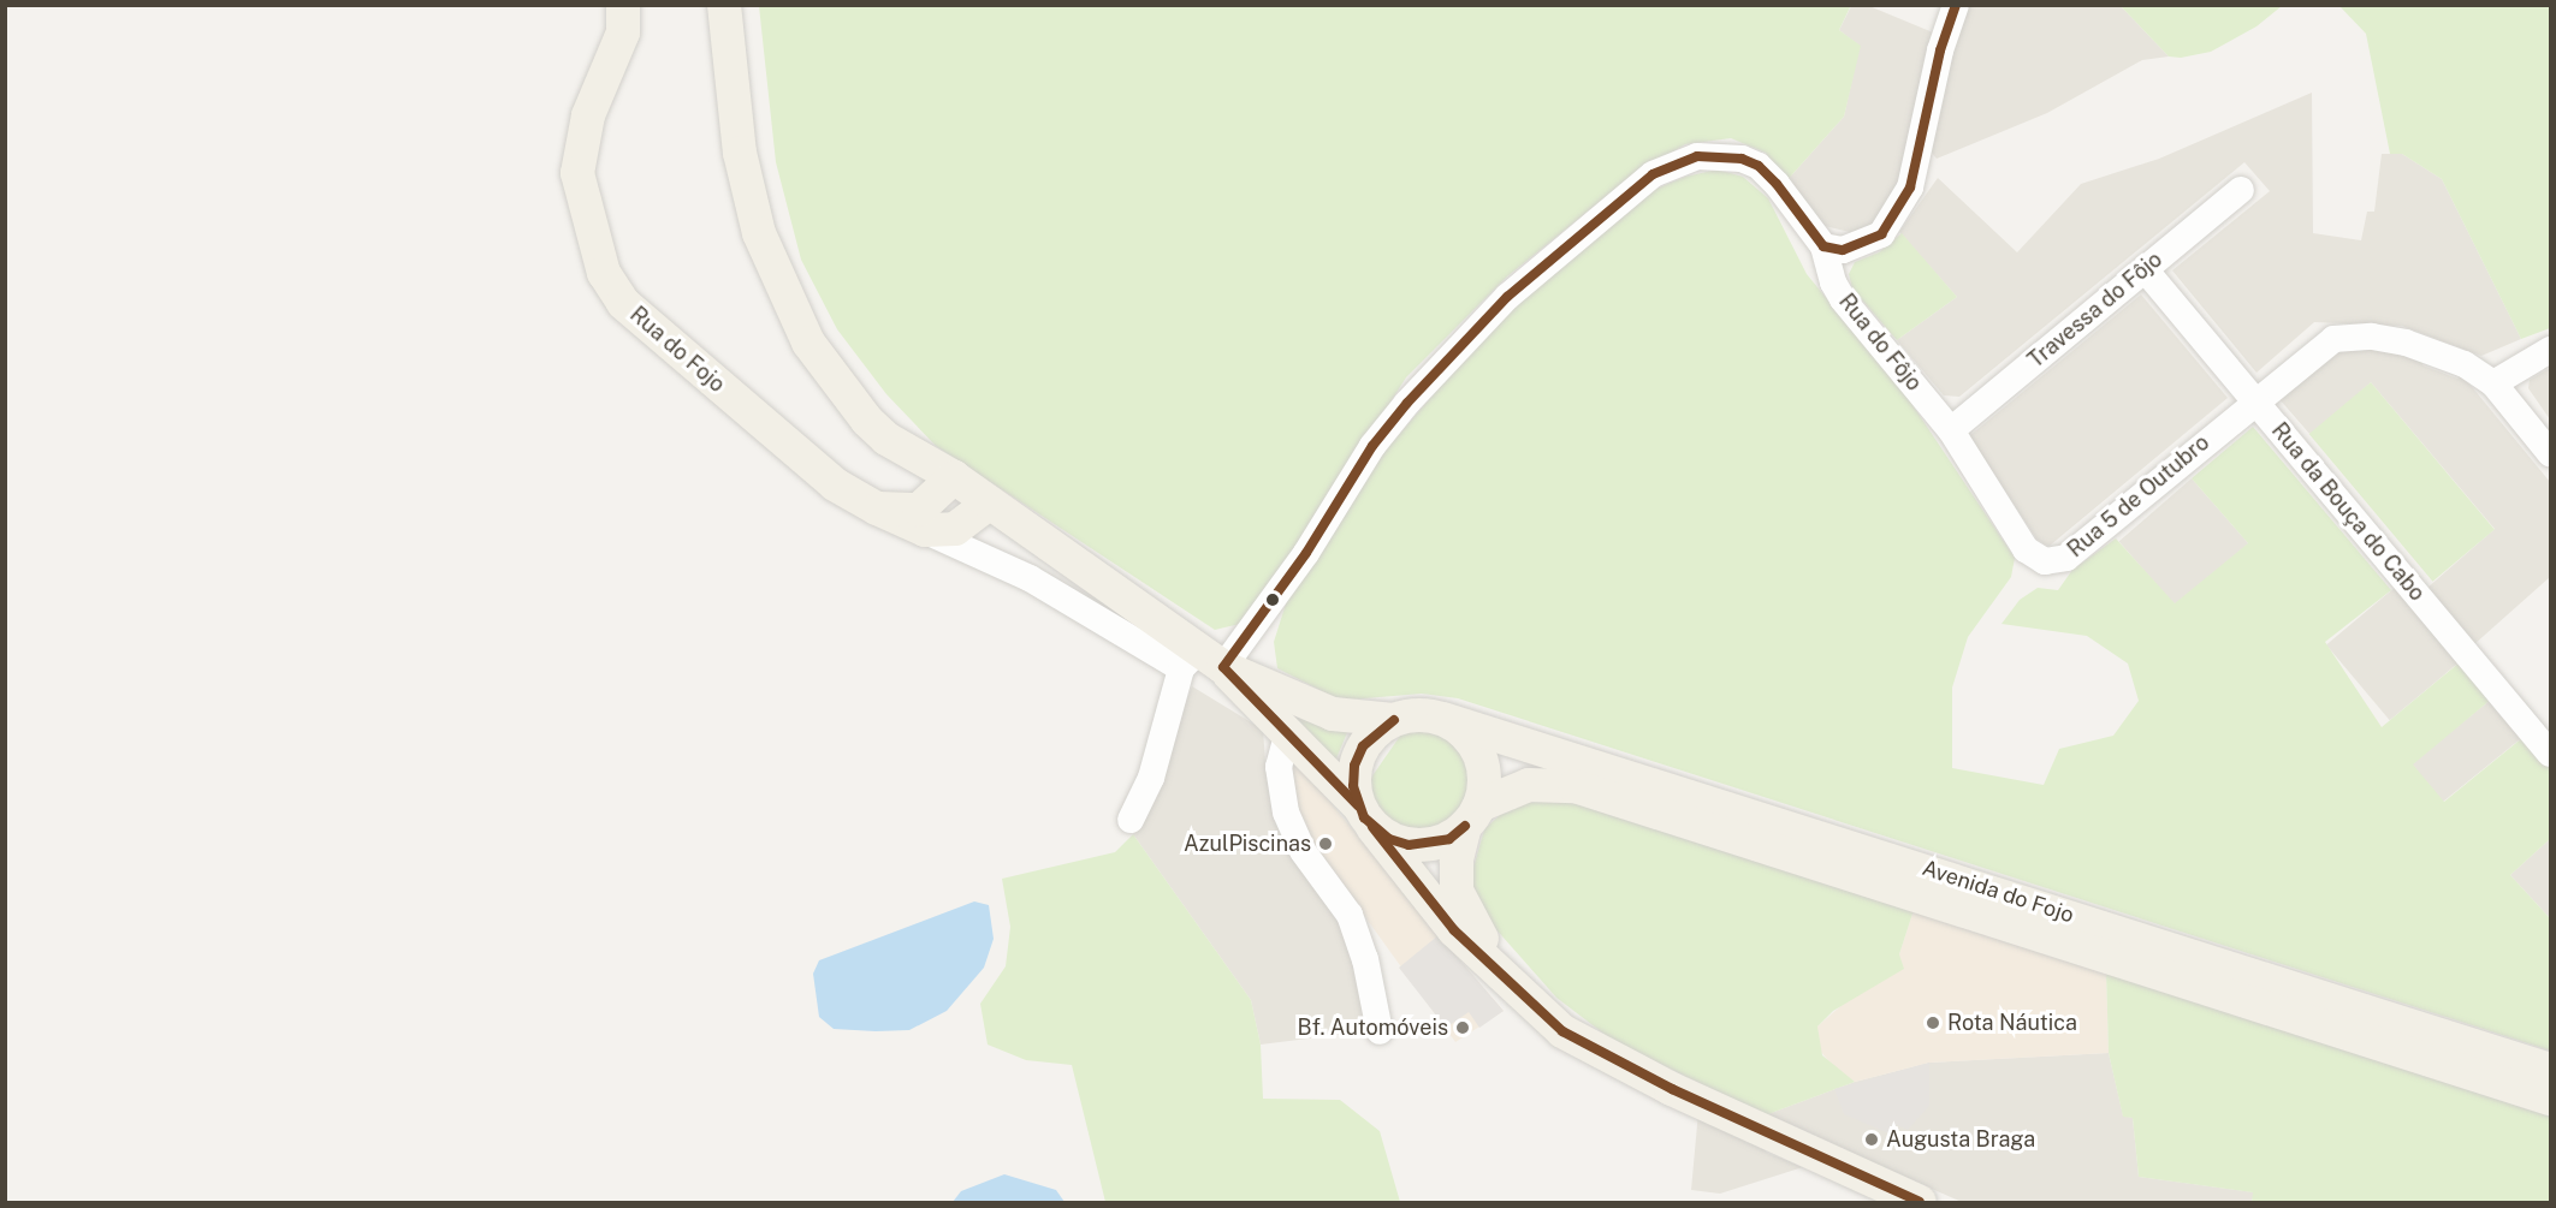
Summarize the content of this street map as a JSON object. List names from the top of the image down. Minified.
{"streets":{"main road":["Rua do Fojo","Avenida do Fojo"],"street":["Travessa do Fôjo","Rua do Fôjo","Rua 5 de Outubro","Rua da Bouça do Cabo"]},"crossings":[["Travessa do Fôjo","Rua do Fôjo"],["Travessa do Fôjo","Rua 5 de Outubro"],["Travessa do Fôjo","Rua da Bouça do Cabo"],["Rua do Fôjo","Rua 5 de Outubro"],["Rua do Fôjo","Avenida do Fojo"],["Rua 5 de Outubro","Rua da Bouça do Cabo"]],"places":["AzulPiscinas","Rota Náutica","Bf. Automóveis","Augusta Braga"]}
